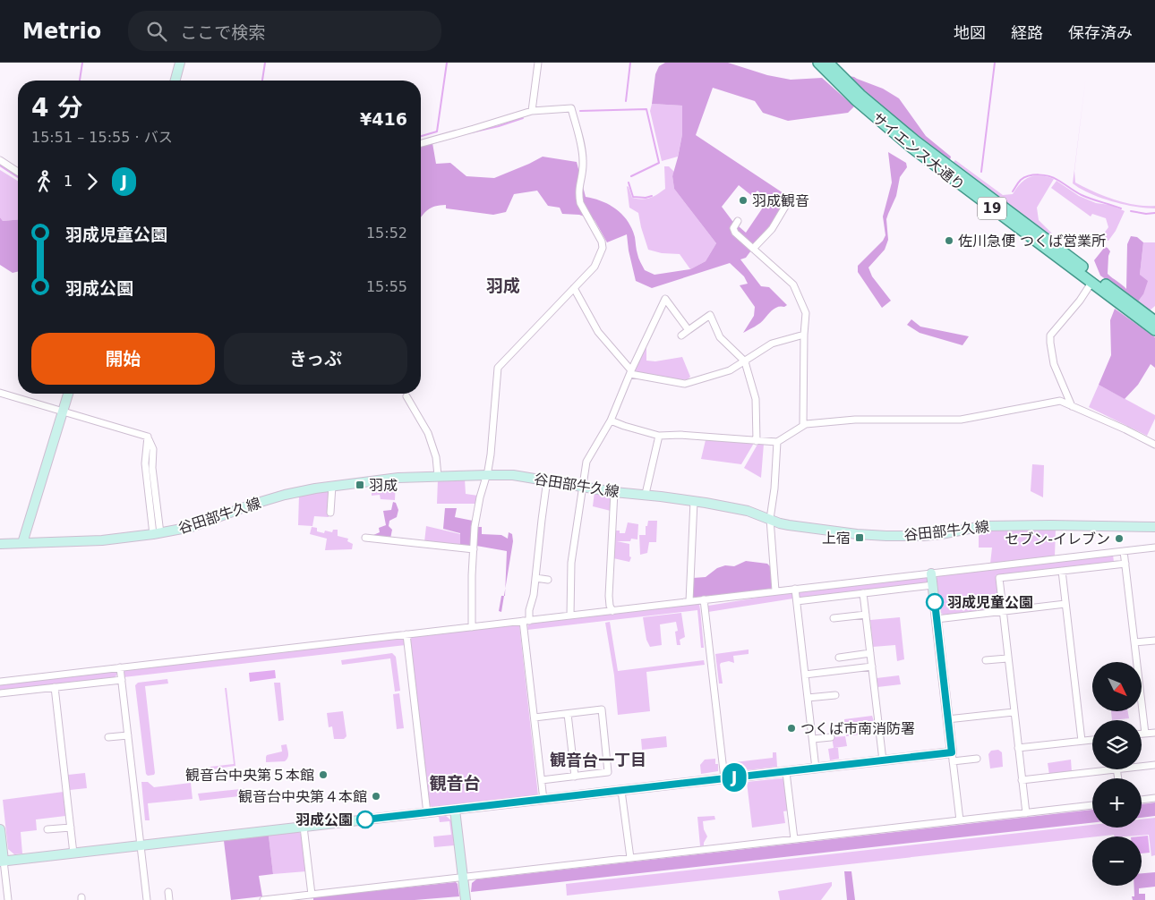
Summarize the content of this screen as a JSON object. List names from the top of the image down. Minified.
{"streets":{"main road":["サイエンス大通り","19"],"street":["谷田部牛久線"]},"crossings":[["サイエンス大通り","19"]],"districts":["羽成","観音台一丁目","観音台"],"places":{"other":["羽成観音","佐川急便 つくば営業所","セブン-イレブン","羽成児童公園","つくば市南消防署","観音台中央第５本館","観音台中央第４本館","羽成公園"],"transit":["羽成","上宿"]},"lines":["bus line J"],"north":"bottom right","page":{"header":"Metrio","search":"ここで検索","nav":["地図","経路","保存済み"],"on_map":"J","heading":["4 分","15:51 – 15:55 · バス","¥416"],"legs":["1","J"],"list":[{"name":"羽成児童公園","value":"15:52"},{"name":"羽成公園","value":"15:55"}],"buttons":["開始","きっぷ"],"map_buttons":["+","−"]}}
